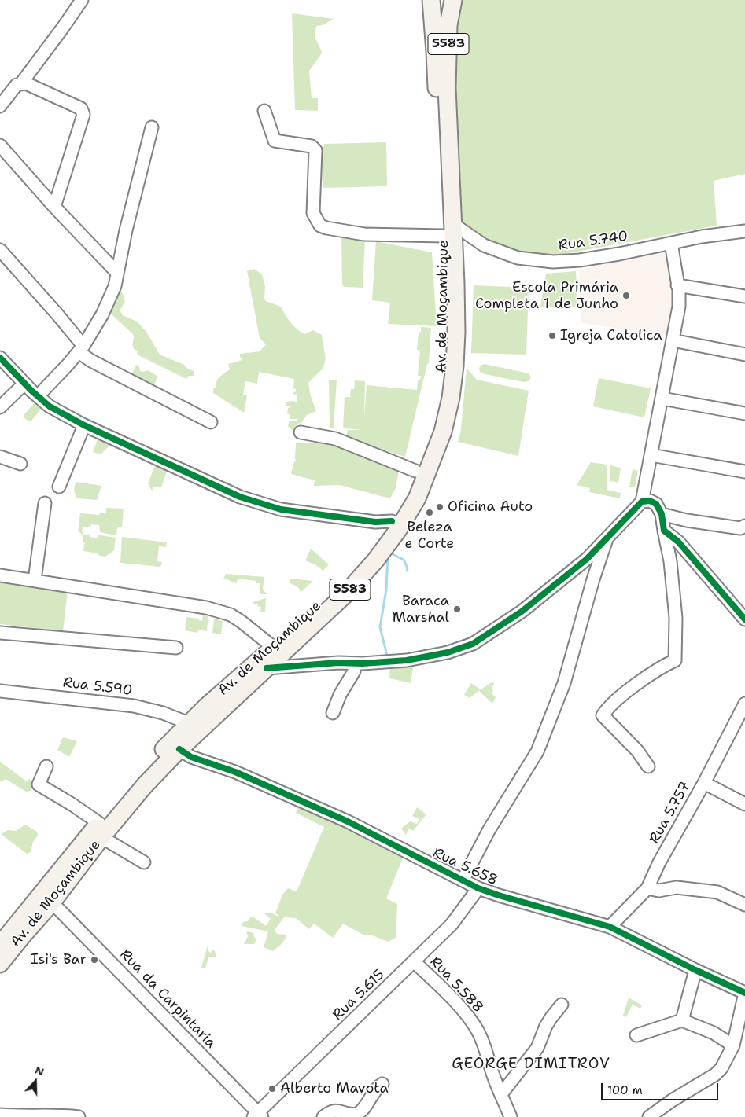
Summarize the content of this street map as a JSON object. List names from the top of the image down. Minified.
{"streets":{"highway":["5583","Av. de Moçambique"],"street":["Rua 5.740","Rua 5.590","Rua 5.757","Rua 5.658","Rua 5.588","Rua 5.615","Rua da Carpintaria"]},"crossings":[["Rua 5.740","Av. de Moçambique"],["Av. de Moçambique","Rua 5.590"],["Av. de Moçambique","Rua 5.658"],["Av. de Moçambique","Rua da Carpintaria"],["Rua 5.757","Rua 5.658"],["Rua 5.658","Rua 5.615"],["Rua 5.588","Rua 5.615"],["Rua 5.615","Rua da Carpintaria"]],"districts":["GEORGE DIMITROV"],"places":["Escola Primária Completa 1 de Junho","Igreja Catolica","Oficina Auto","Beleza e Corte","Baraca Marshal","Isi's Bar","Alberto Mavota"],"scale_bar":"100 m","north":"top"}
